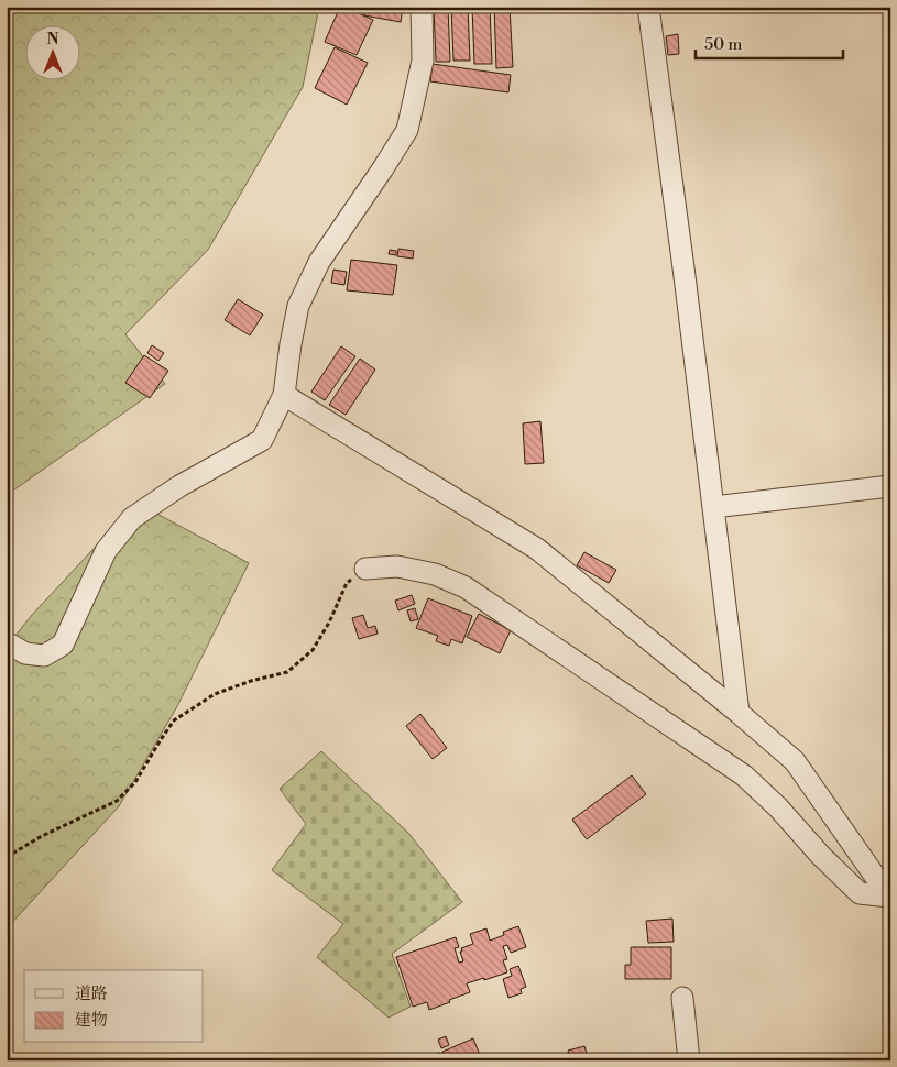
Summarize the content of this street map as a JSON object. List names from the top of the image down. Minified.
{"legend":["道路","建物"],"scale_bar":"50 m","north":"top"}
